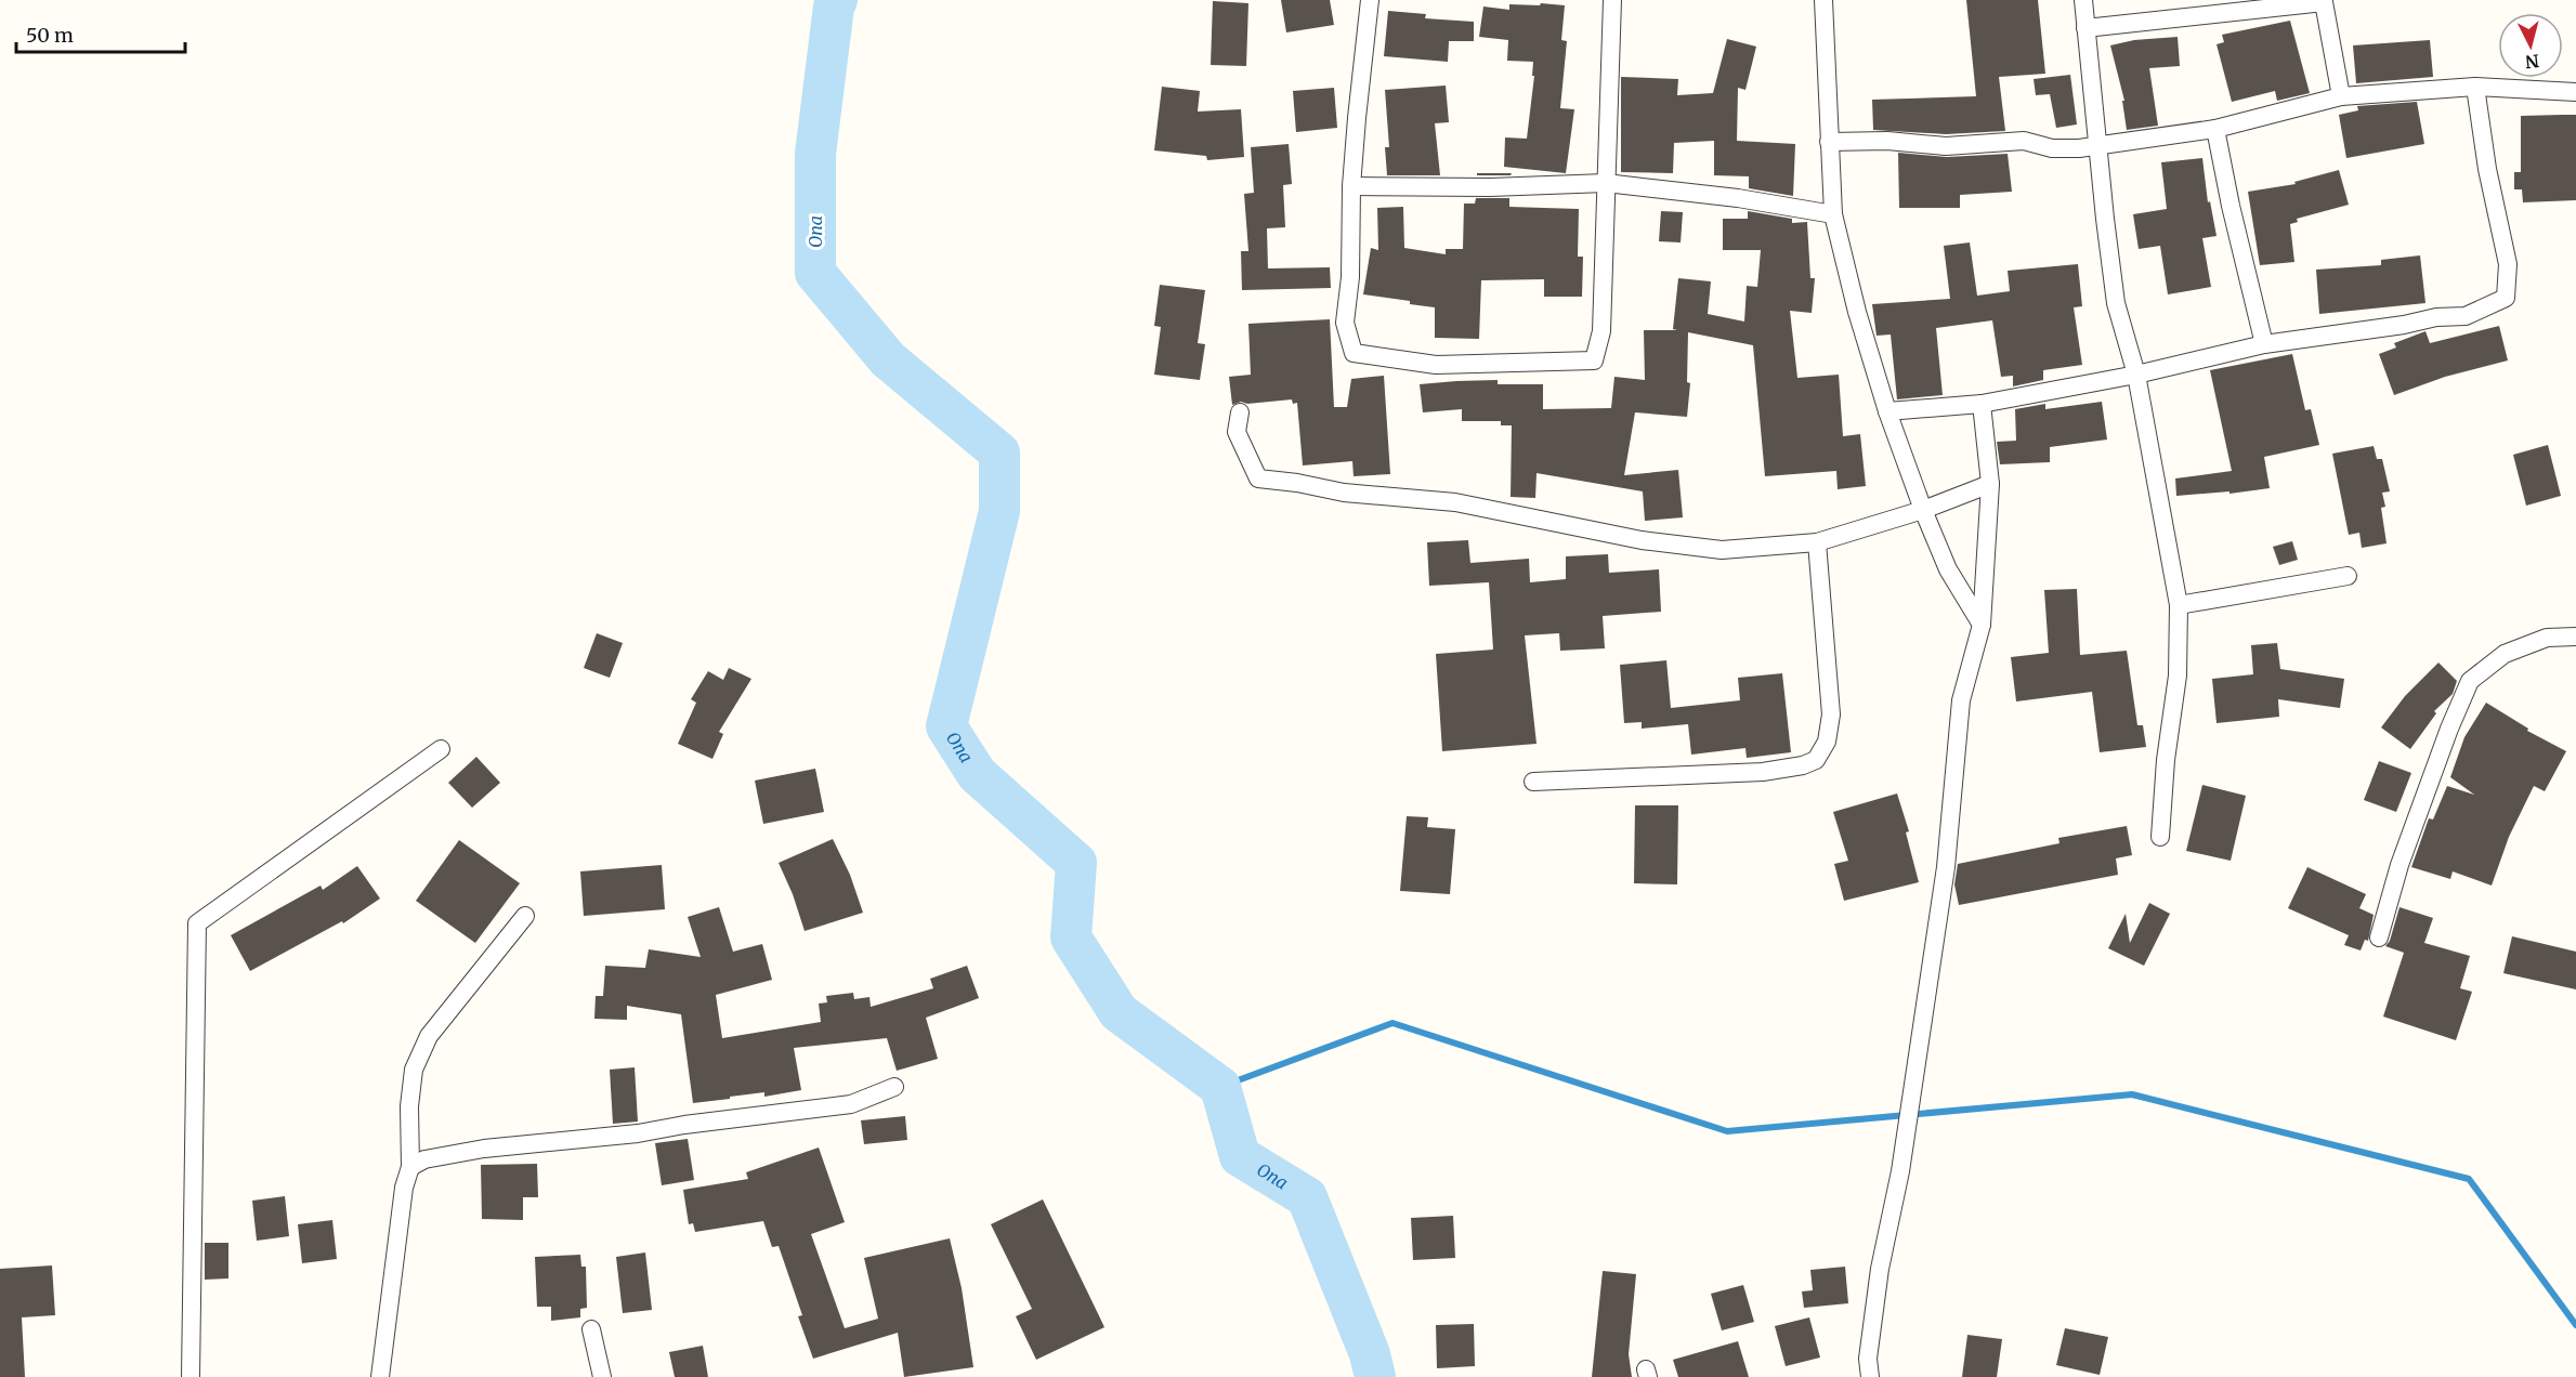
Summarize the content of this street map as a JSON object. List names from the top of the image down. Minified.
{"water":["Ona"],"scale_bar":"50 m","north":"bottom"}
